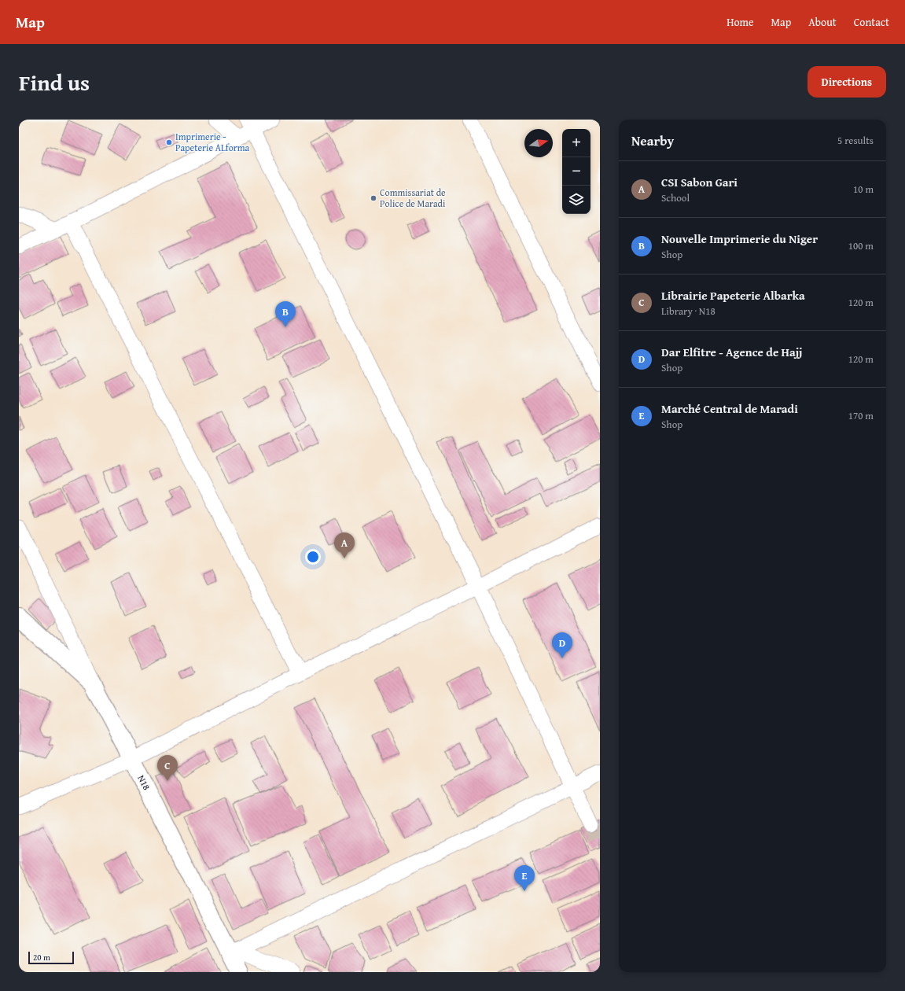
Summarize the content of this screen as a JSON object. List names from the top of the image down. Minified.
{"streets":{"main road":["N18"]},"places":["Imprimerie - Papeterie ALforma","Commissariat de Police de Maradi"],"scale_bar":"20 m","north":"right","page":{"header":"Map","nav":["Home","Map","About","Contact"],"title":"Find us","buttons":"Directions","heading":["Nearby","5 results"],"map_buttons":["+","−"],"list":[{"mark":"A","name":"CSI Sabon Gari","note":"School","value":"10 m"},{"mark":"B","name":"Nouvelle Imprimerie du Niger","note":"Shop","value":"100 m"},{"mark":"C","name":"Librairie Papeterie Albarka","note":"Library · N18","value":"120 m"},{"mark":"D","name":"Dar Elfitre - Agence de Hajj","note":"Shop","value":"120 m"},{"mark":"E","name":"Marché Central de Maradi","note":"Shop","value":"170 m"}],"pins":["B","A","D","C","E"],"scale":"20 m"}}
